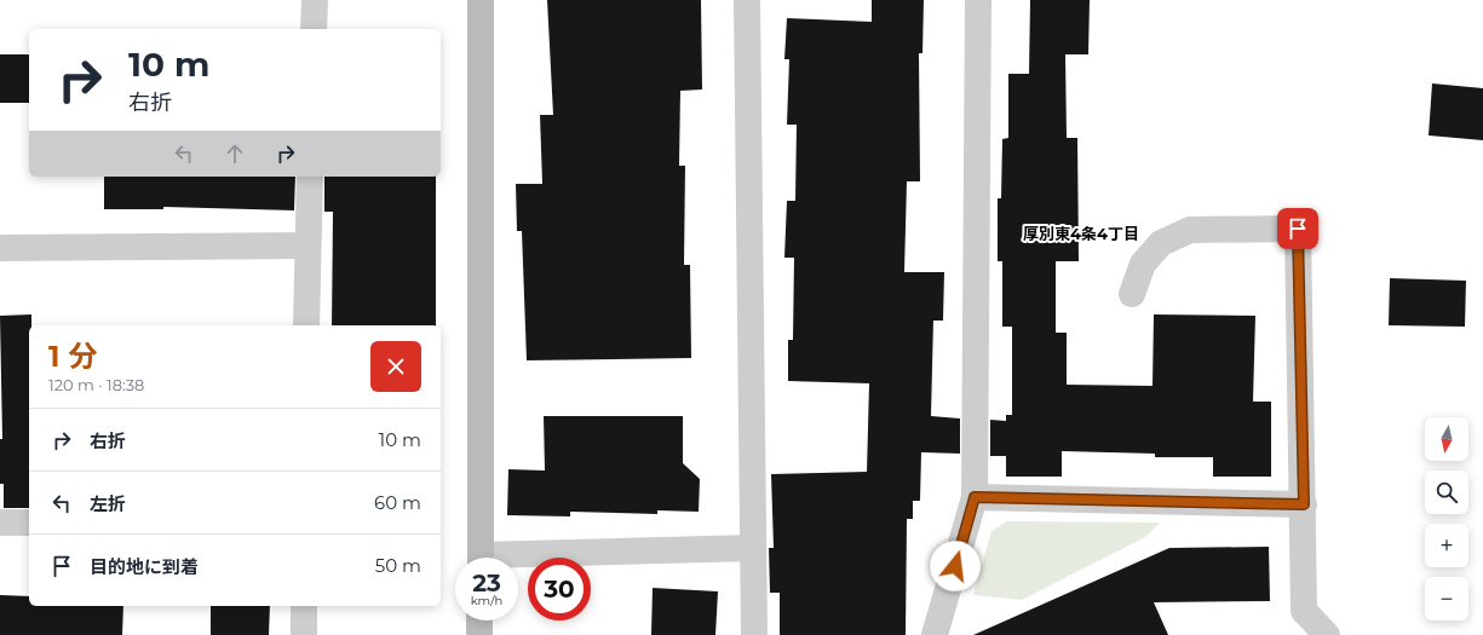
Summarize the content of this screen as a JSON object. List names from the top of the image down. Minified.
{"districts":["厚別東4条4丁目"],"north":"bottom","page":{"turn":["10 m","右折"],"heading":["1 分","120 m · 18:38"],"list":[{"name":"右折","value":"10 m"},{"name":"左折","value":"60 m"},{"name":"目的地に到着","value":"50 m"}],"map_buttons":["+","−"],"speed":"23 km/h","limit":"30"}}
